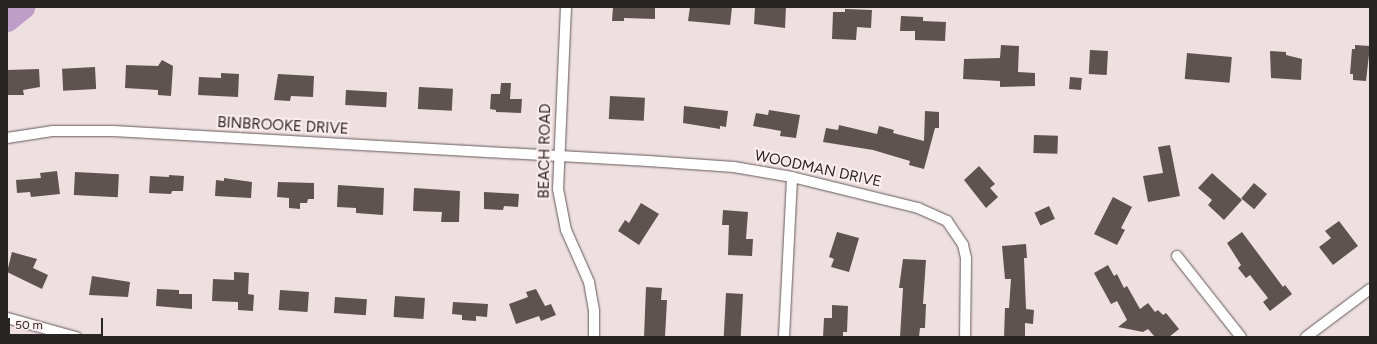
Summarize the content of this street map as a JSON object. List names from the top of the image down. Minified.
{"streets":{"street":["BINBROOKE DRIVE","BEACH ROAD","WOODMAN DRIVE"]},"crossings":[["BINBROOKE DRIVE","BEACH ROAD"],["BINBROOKE DRIVE","WOODMAN DRIVE"],["BEACH ROAD","WOODMAN DRIVE"]],"scale_bar":"50 m"}
